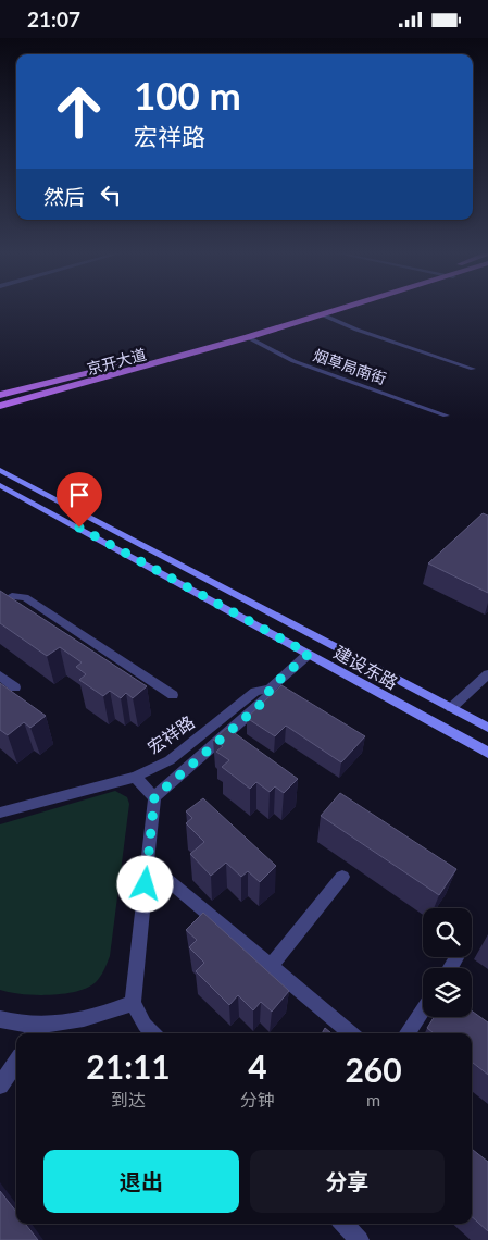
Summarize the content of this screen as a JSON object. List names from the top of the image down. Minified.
{"streets":{"main road":["京开大道","建设东路"],"street":["烟草局南街","宏祥路"]},"crossings":[["京开大道","烟草局南街"],["建设东路","宏祥路"]],"page":{"status":"21:07","turn":["100 m","宏祥路"],"then":"然后","eta":["21:11","到达","4","分钟","260","m"],"buttons":["退出","分享"]}}
